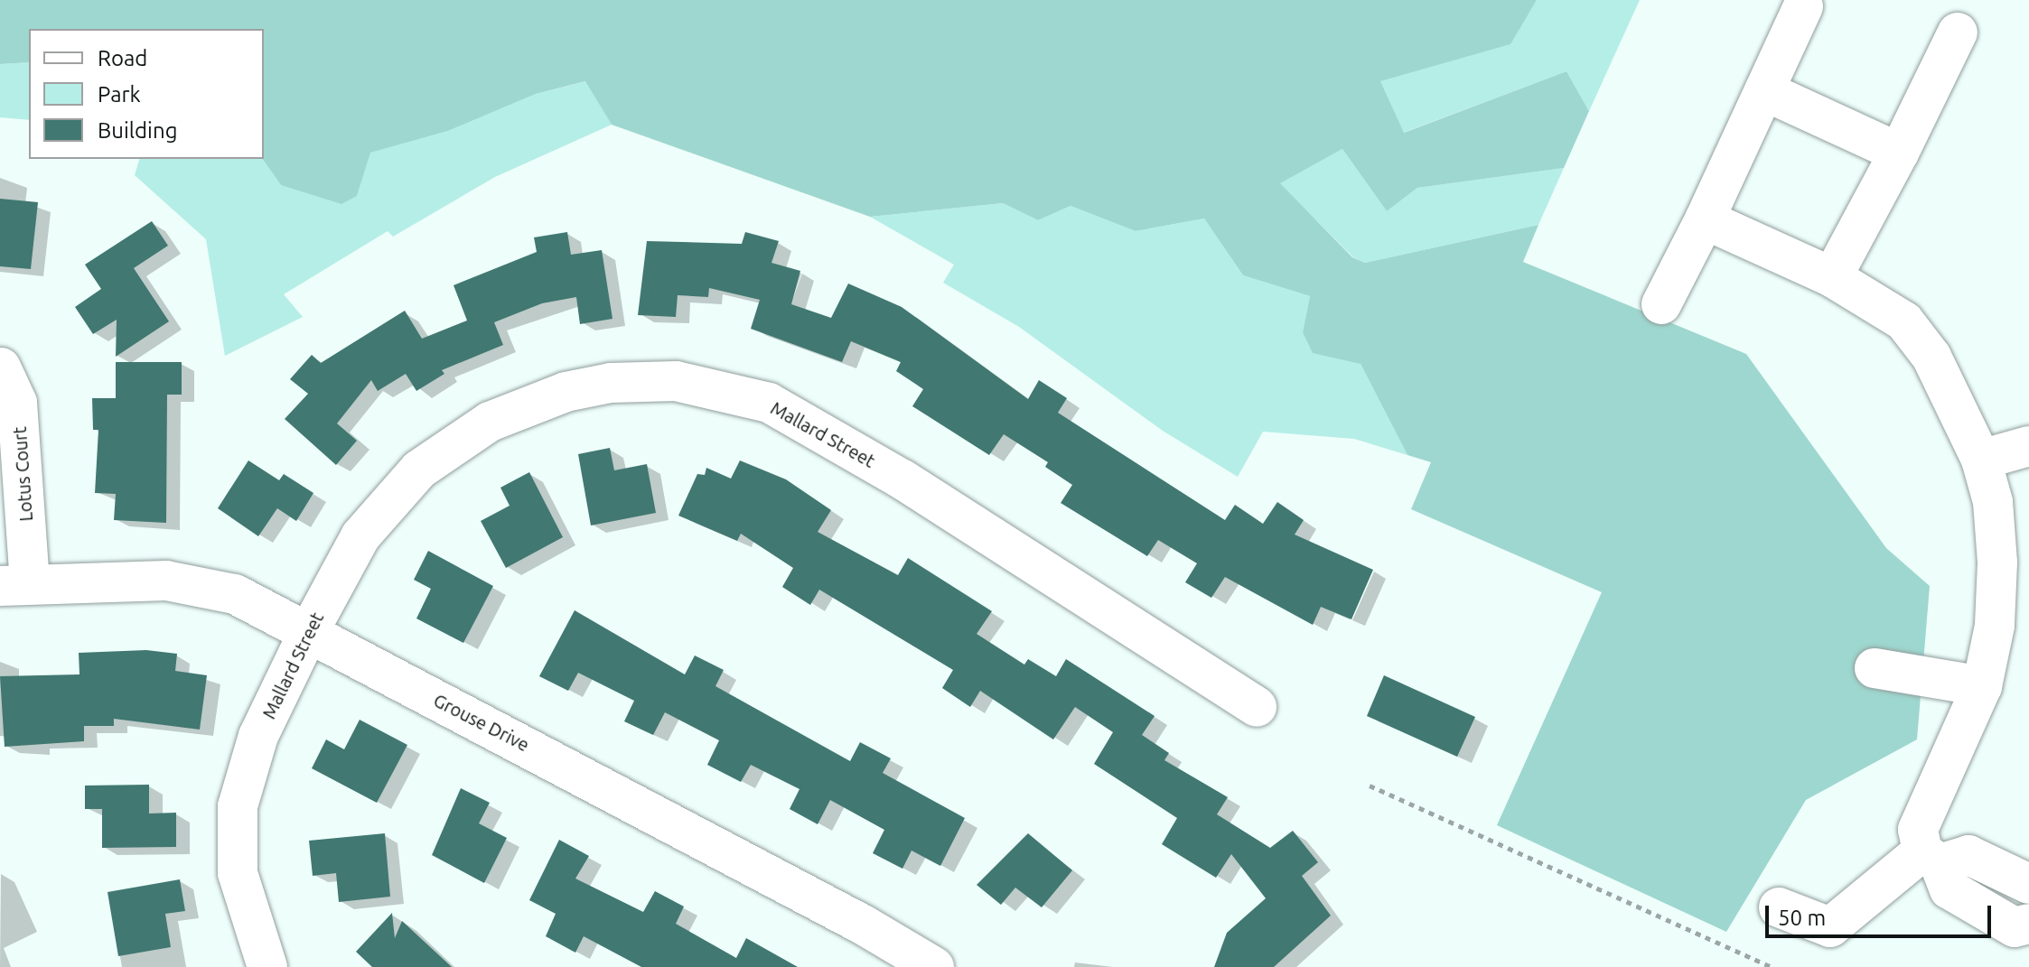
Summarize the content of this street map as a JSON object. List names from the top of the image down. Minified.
{"streets":{"street":["Mallard Street","Lotus Court","Grouse Drive"]},"crossings":[["Mallard Street","Grouse Drive"],["Lotus Court","Grouse Drive"]],"legend":["Road","Park","Building"],"scale_bar":"50 m"}
